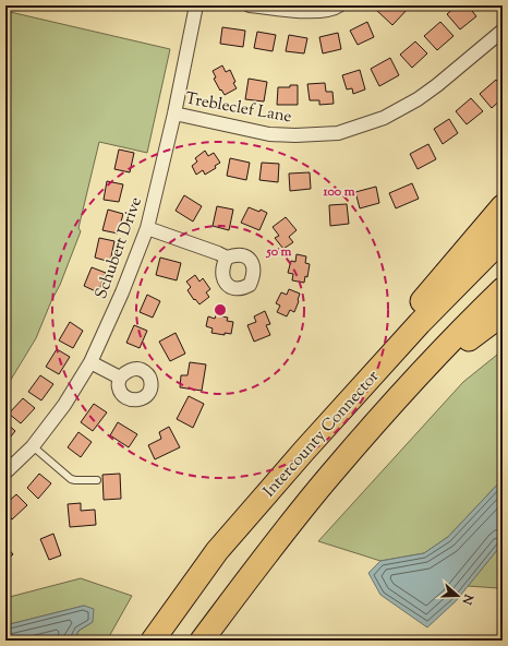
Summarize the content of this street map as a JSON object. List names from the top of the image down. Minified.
{"streets":{"highway":["Intercounty Connector"],"street":["Trebleclef Lane","Schubert Drive"]},"crossings":[["Trebleclef Lane","Schubert Drive"]],"north":"right","rings":["100 m","50 m"]}
